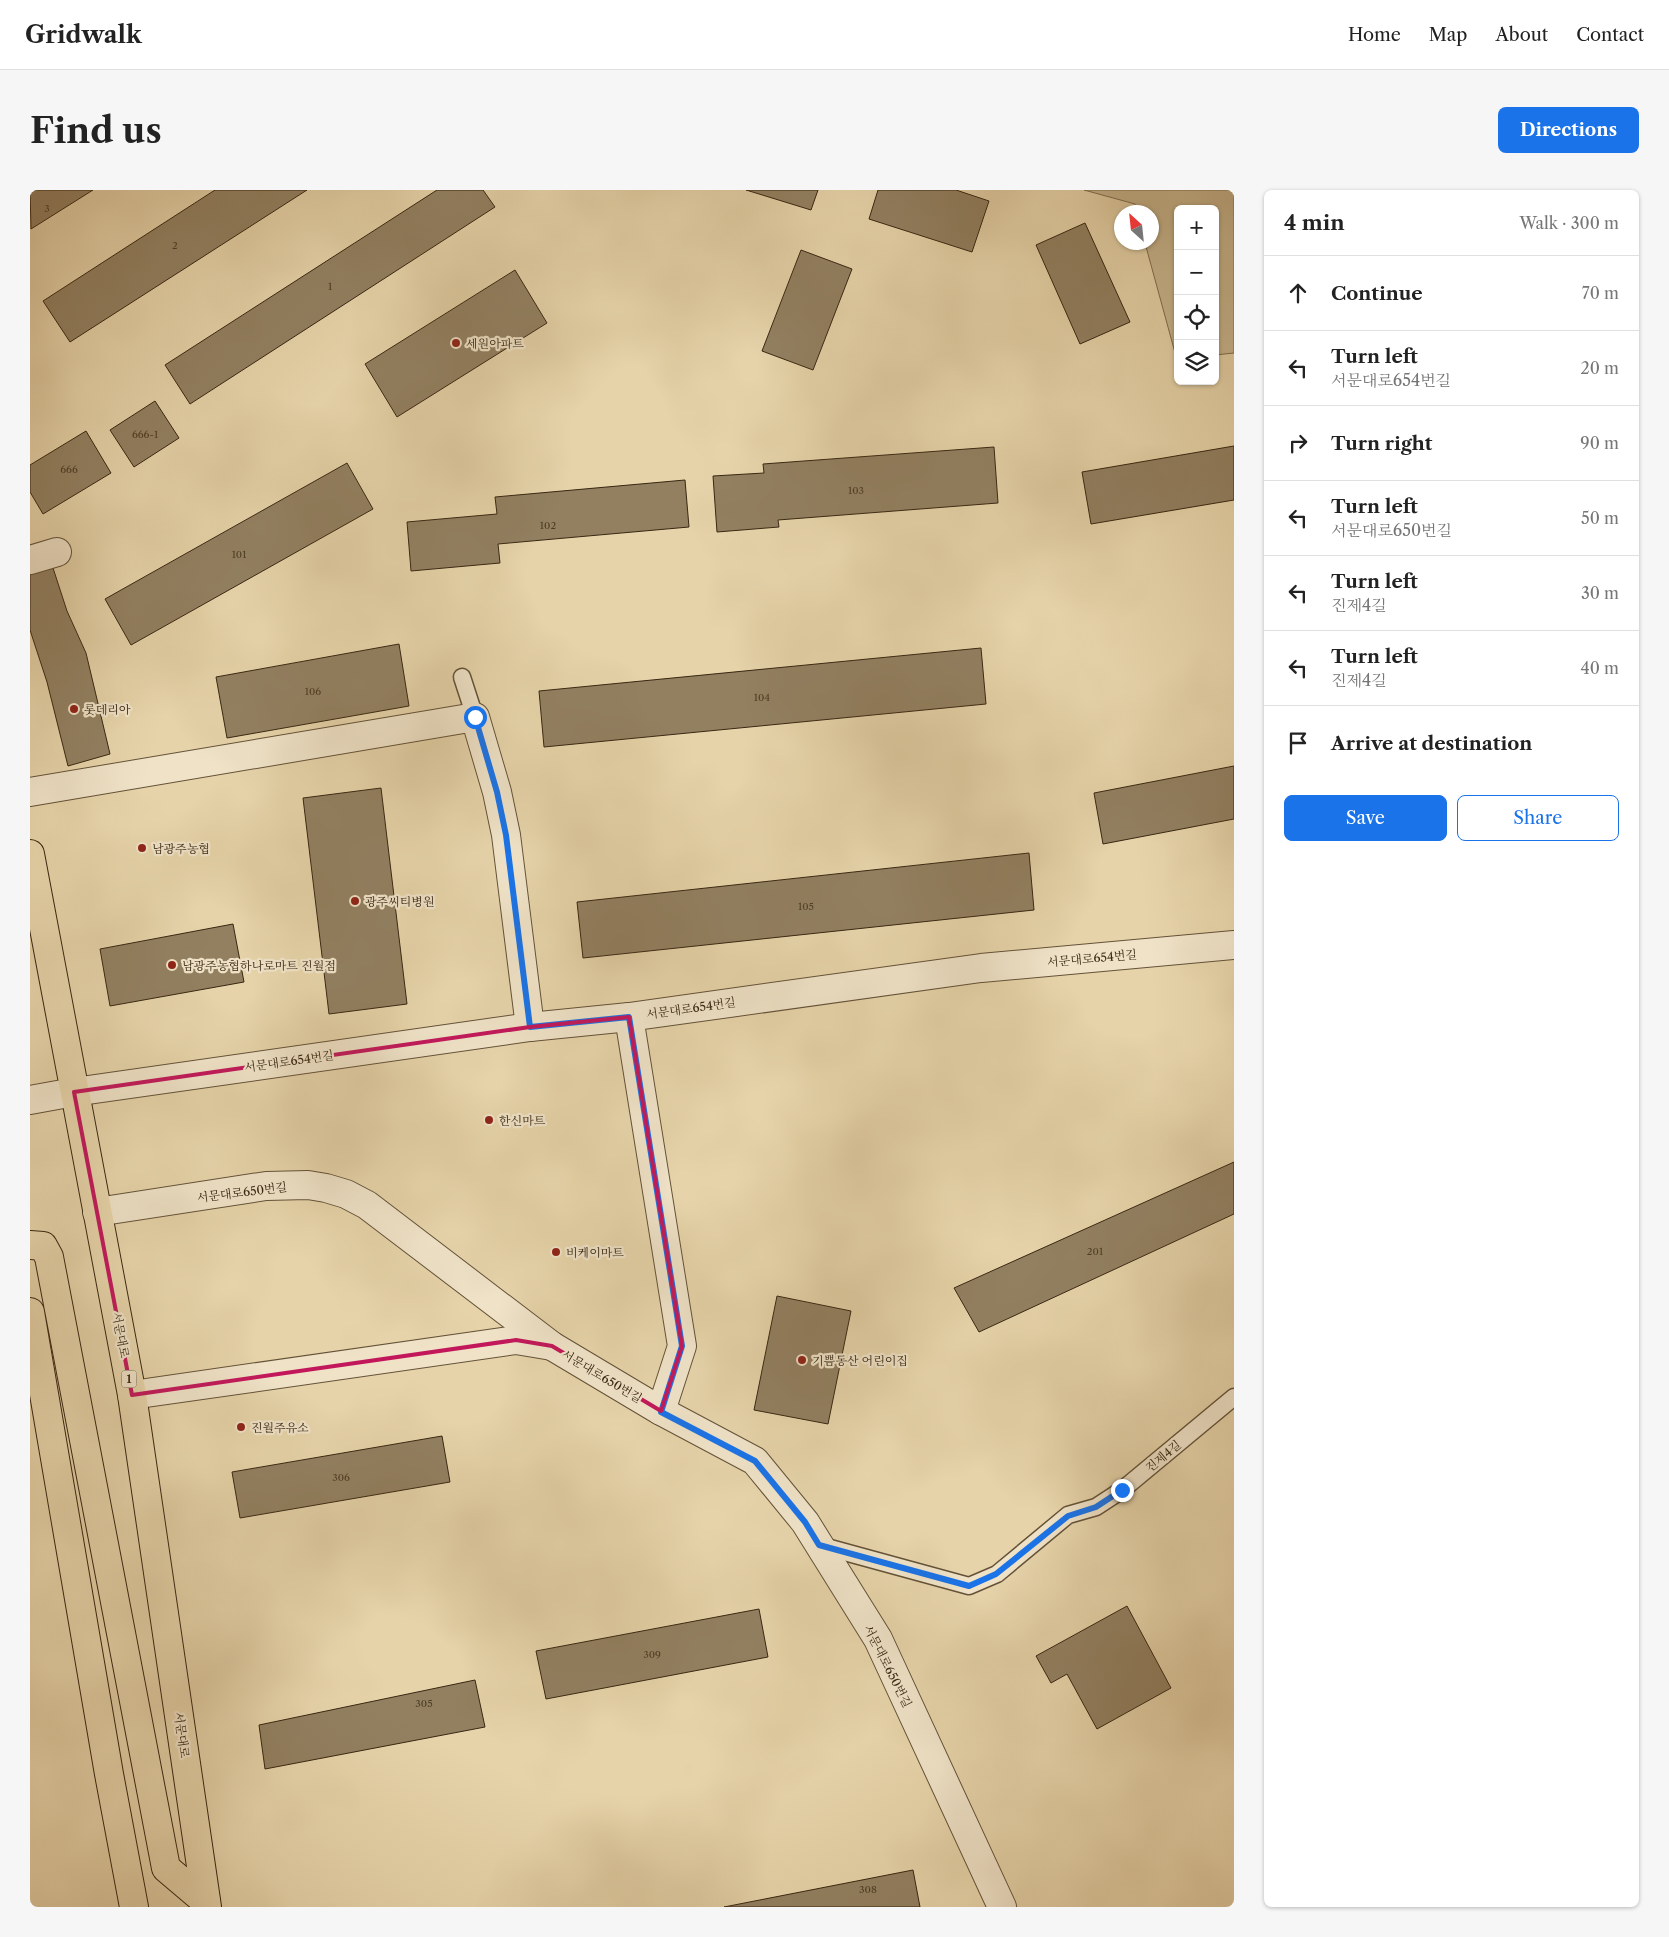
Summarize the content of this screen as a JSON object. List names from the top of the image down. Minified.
{"streets":{"main road":["서문대로","1"],"street":["서문대로654번길","서문대로650번길"],"lane":["진제4길"]},"crossings":[["서문대로654번길","서문대로"],["서문대로650번길","서문대로"],["서문대로650번길","진제4길"]],"places":["세원아파트","롯데리아","남광주농협","광주씨티병원","남광주농협하나로마트 진월점","한신마트","비케이마트","기쁨동산 어린이집","진월주유소"],"house_numbers":["3","2","1","666-1","666","103","102","101","106","104","105","201","306","309","305","308"],"north":"top left","page":{"header":"Gridwalk","nav":["Home","Map","About","Contact"],"buttons":["Directions",["Save","Share"]],"title":"Find us","heading":["4 min","Walk · 300 m"],"map_buttons":["+","−"],"list":[["Continue","70 m"],["Turn left","서문대로654번길","20 m"],["Turn right","90 m"],["Turn left","서문대로650번길","50 m"],["Turn left","진제4길","30 m"],["Turn left","진제4길","40 m"],"Arrive at destination"]}}
